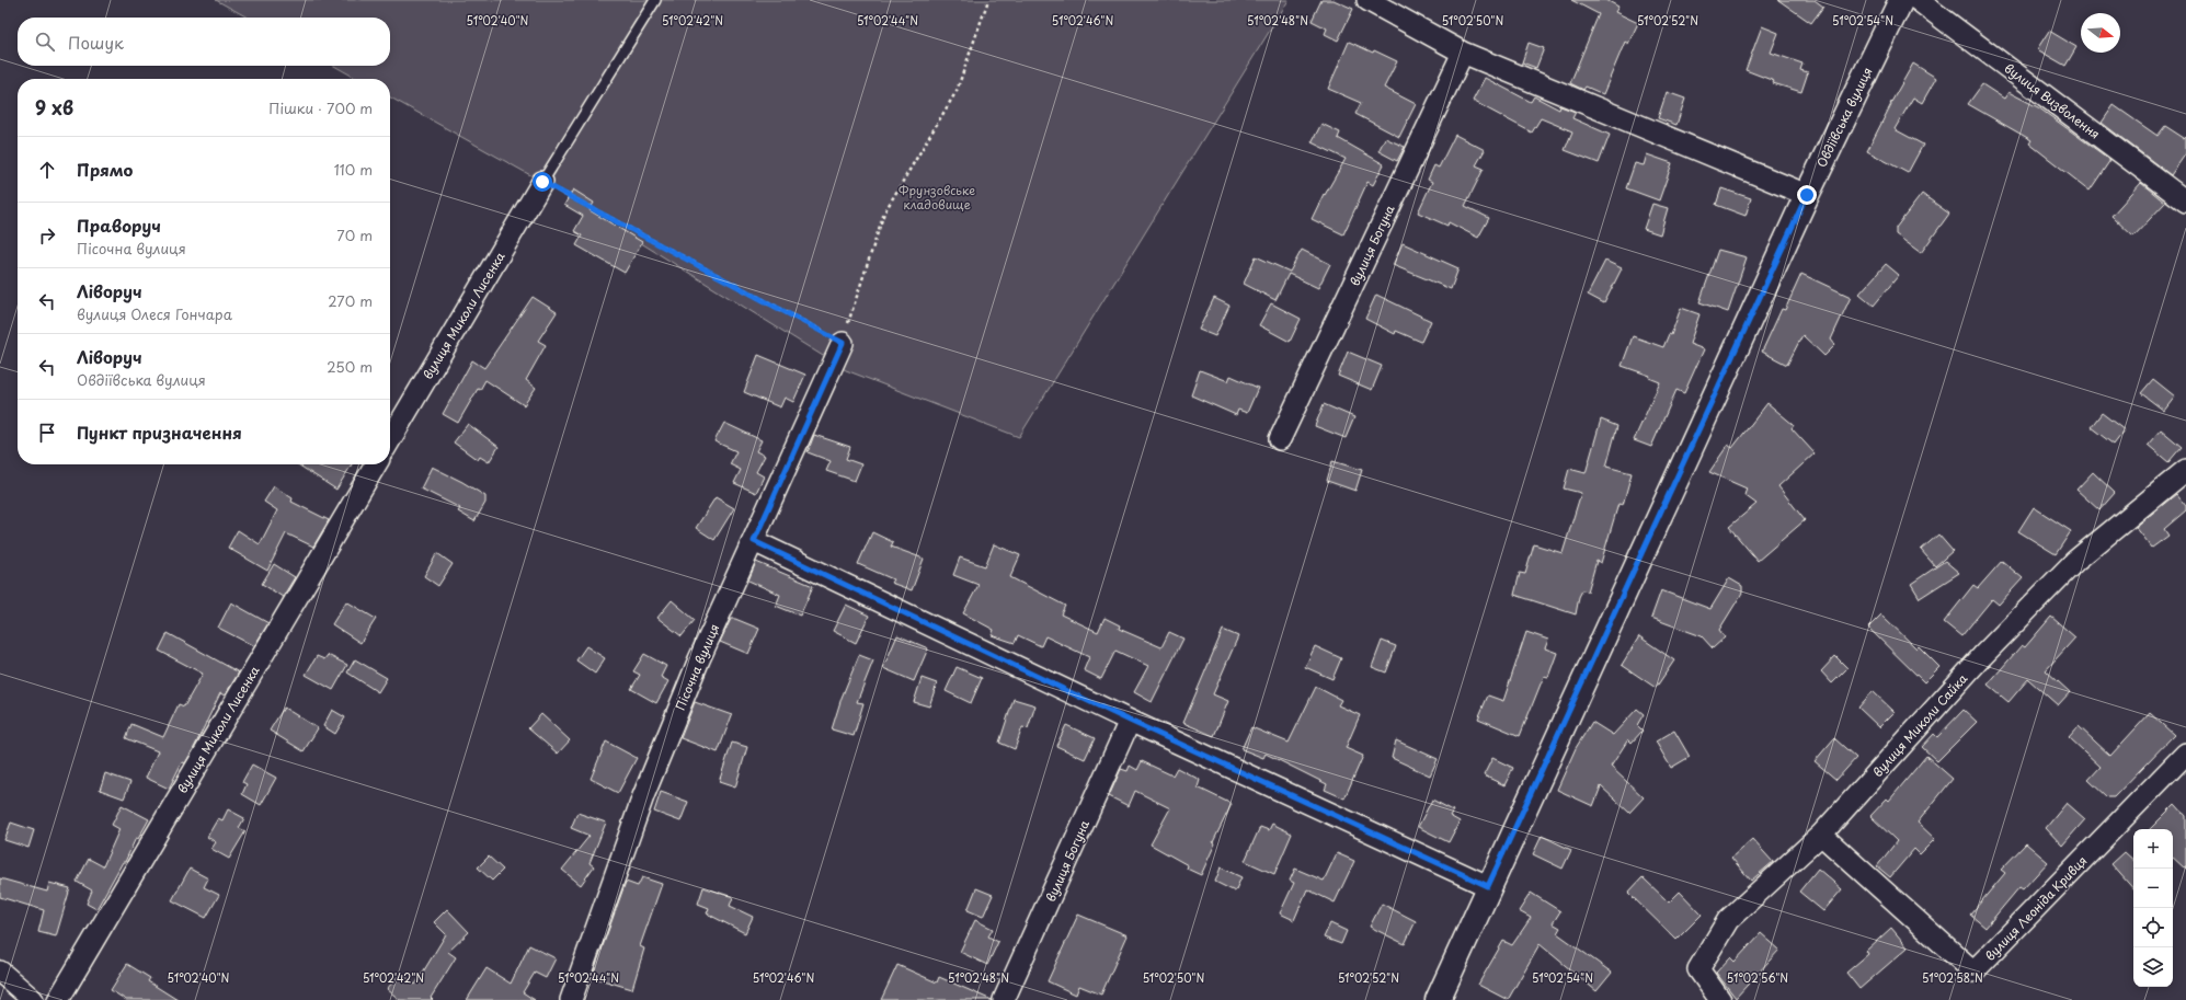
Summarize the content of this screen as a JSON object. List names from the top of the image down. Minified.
{"streets":{"main road":["Овдіївська вулиця"],"street":["вулиця Визволення","вулиця Богуна","вулиця Миколи Лисенка","Пісочна вулиця","вулиця Миколи Сайка","вулиця Леоніда Кривця"]},"crossings":[["вулиця Миколи Сайка","вулиця Леоніда Кривця"]],"parks":["Фрунзовське кладовище"],"north":"right","page":{"search":"Пошук","heading":["9 хв","Пішки · 700 m"],"list":[["Прямо","110 m"],["Праворуч","Пісочна вулиця","70 m"],["Ліворуч","вулиця Олеся Гончара","270 m"],["Ліворуч","Овдіївська вулиця","250 m"],"Пункт призначення"],"map_buttons":["+","−"]},"coordinates":["51°02'40\"N","51°02'42\"N","51°02'44\"N","51°02'46\"N","51°02'48\"N","51°02'50\"N","51°02'52\"N","51°02'54\"N","51°02'56\"N","51°02'58\"N"]}
